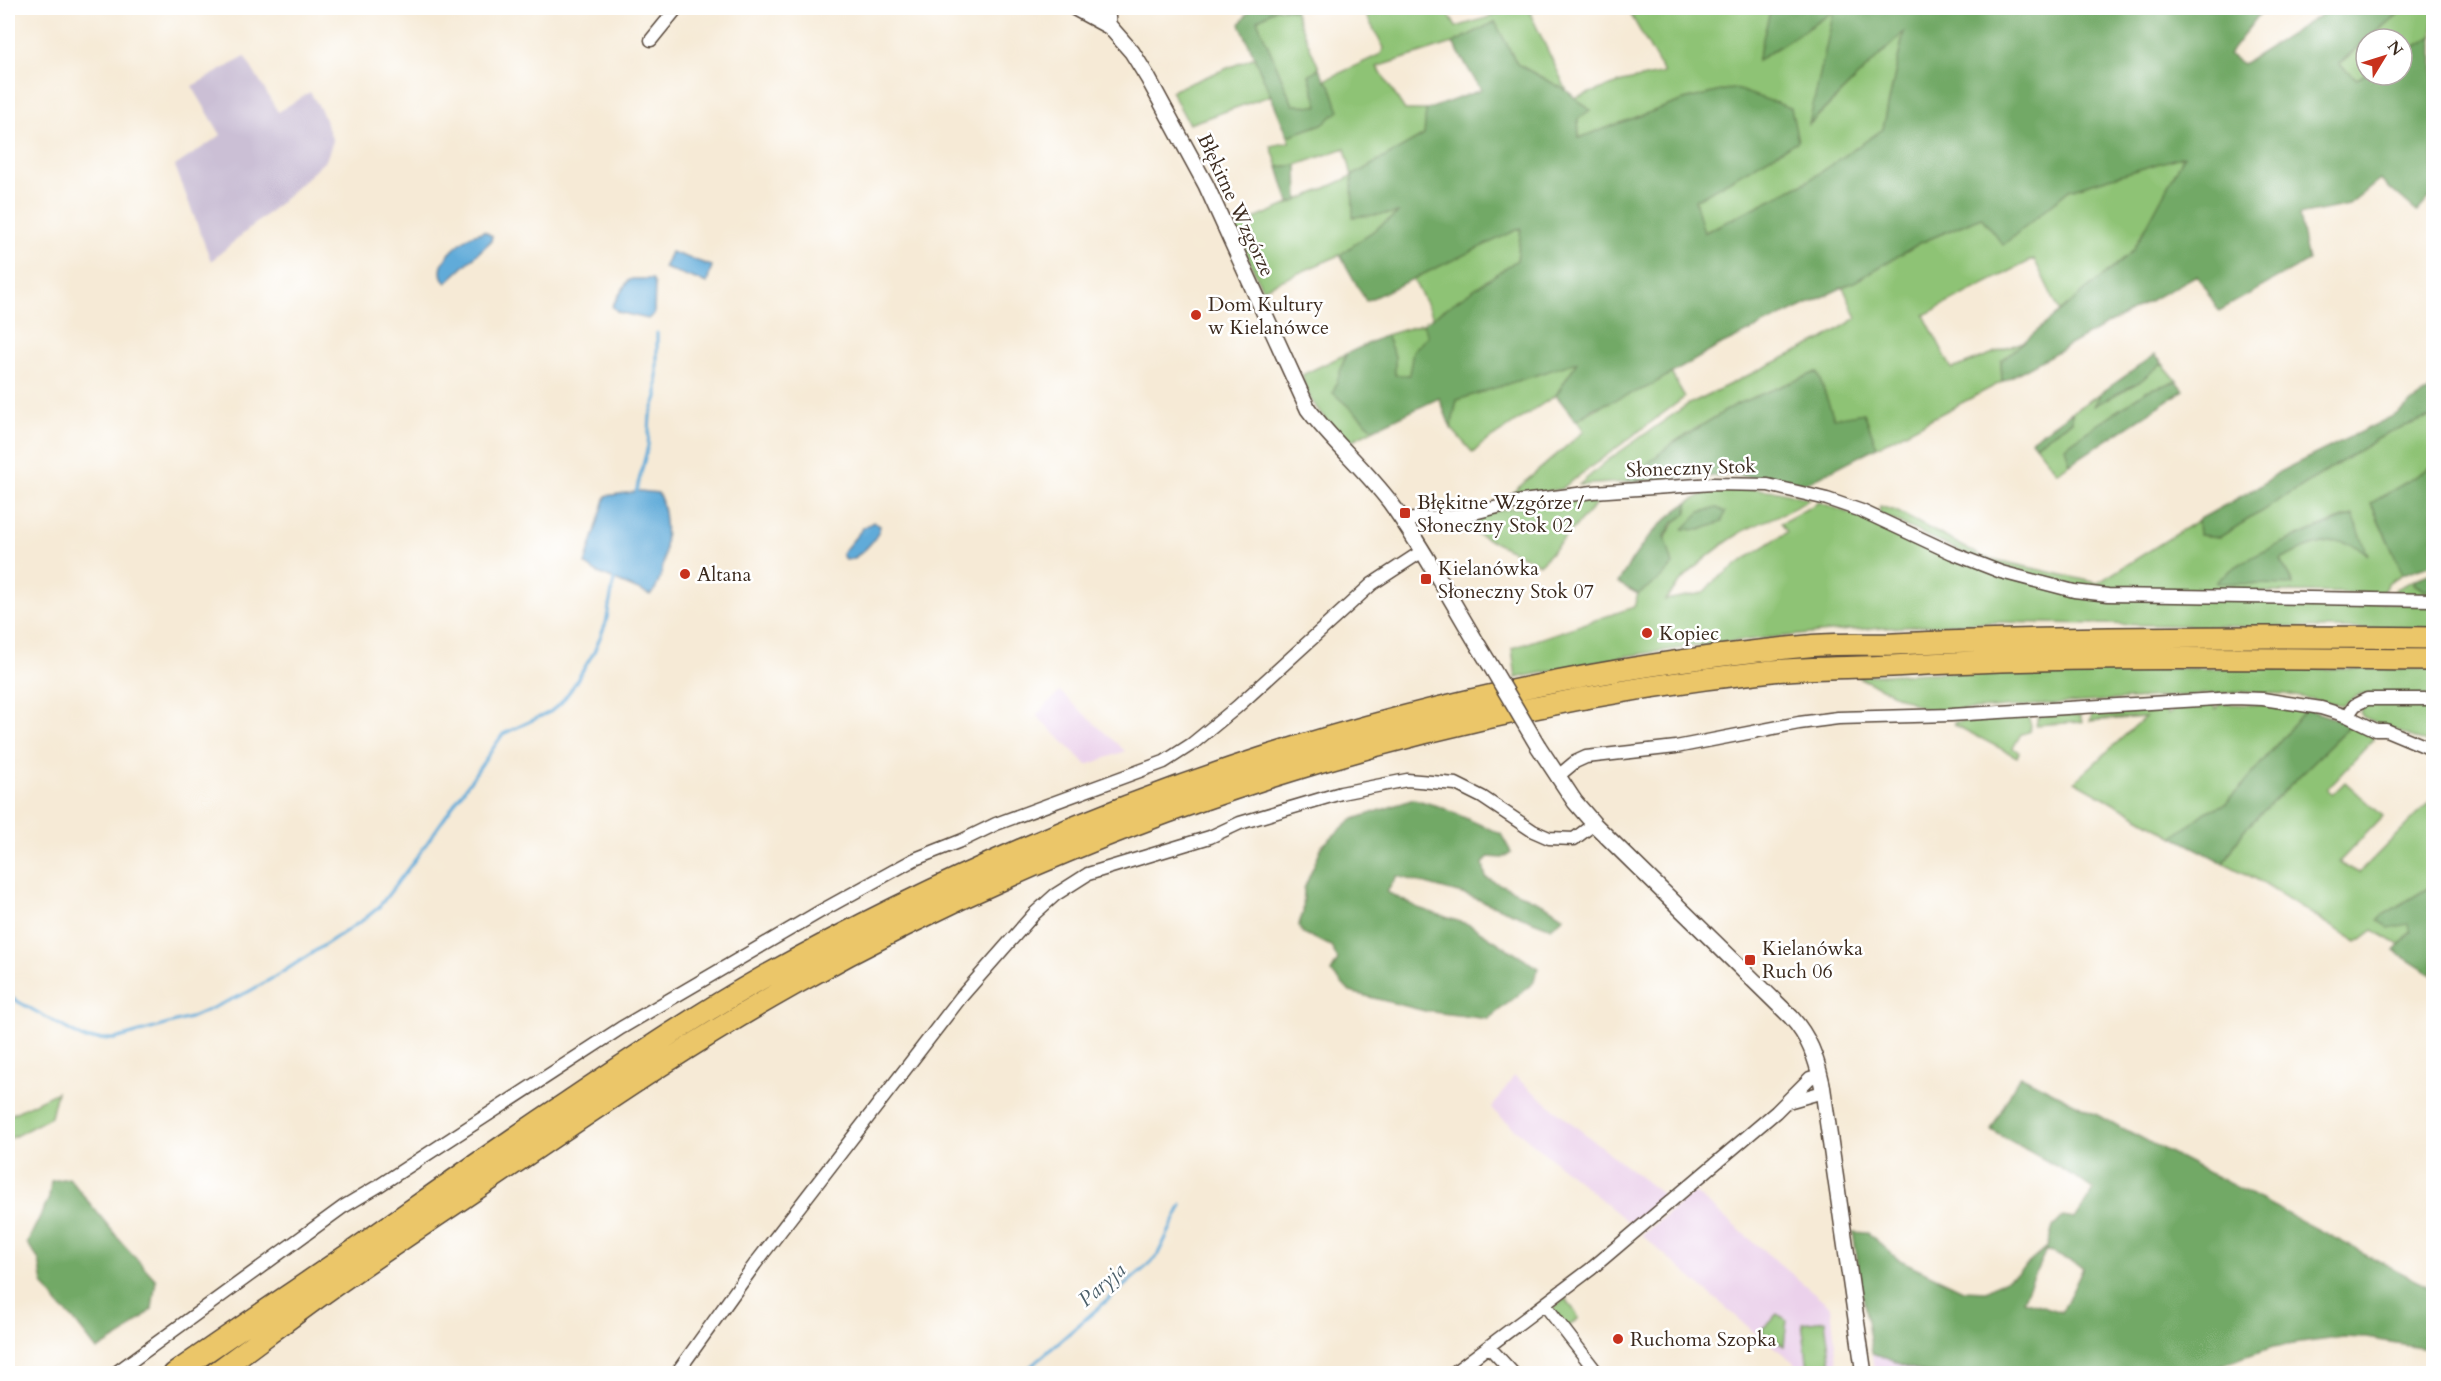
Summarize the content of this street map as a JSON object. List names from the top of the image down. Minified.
{"streets":{"street":["Błękitne Wzgórze","Słoneczny Stok"]},"crossings":[["Błękitne Wzgórze","Słoneczny Stok"]],"water":["Paryja"],"places":{"other":["Dom Kultury w Kielanówce","Altana","Kopiec","Ruchoma Szopka"],"transit":["Błękitne Wzgórze / Słoneczny Stok 02","Kielanówka Słoneczny Stok 07","Kielanówka Ruch 06"]},"north":"top right"}
